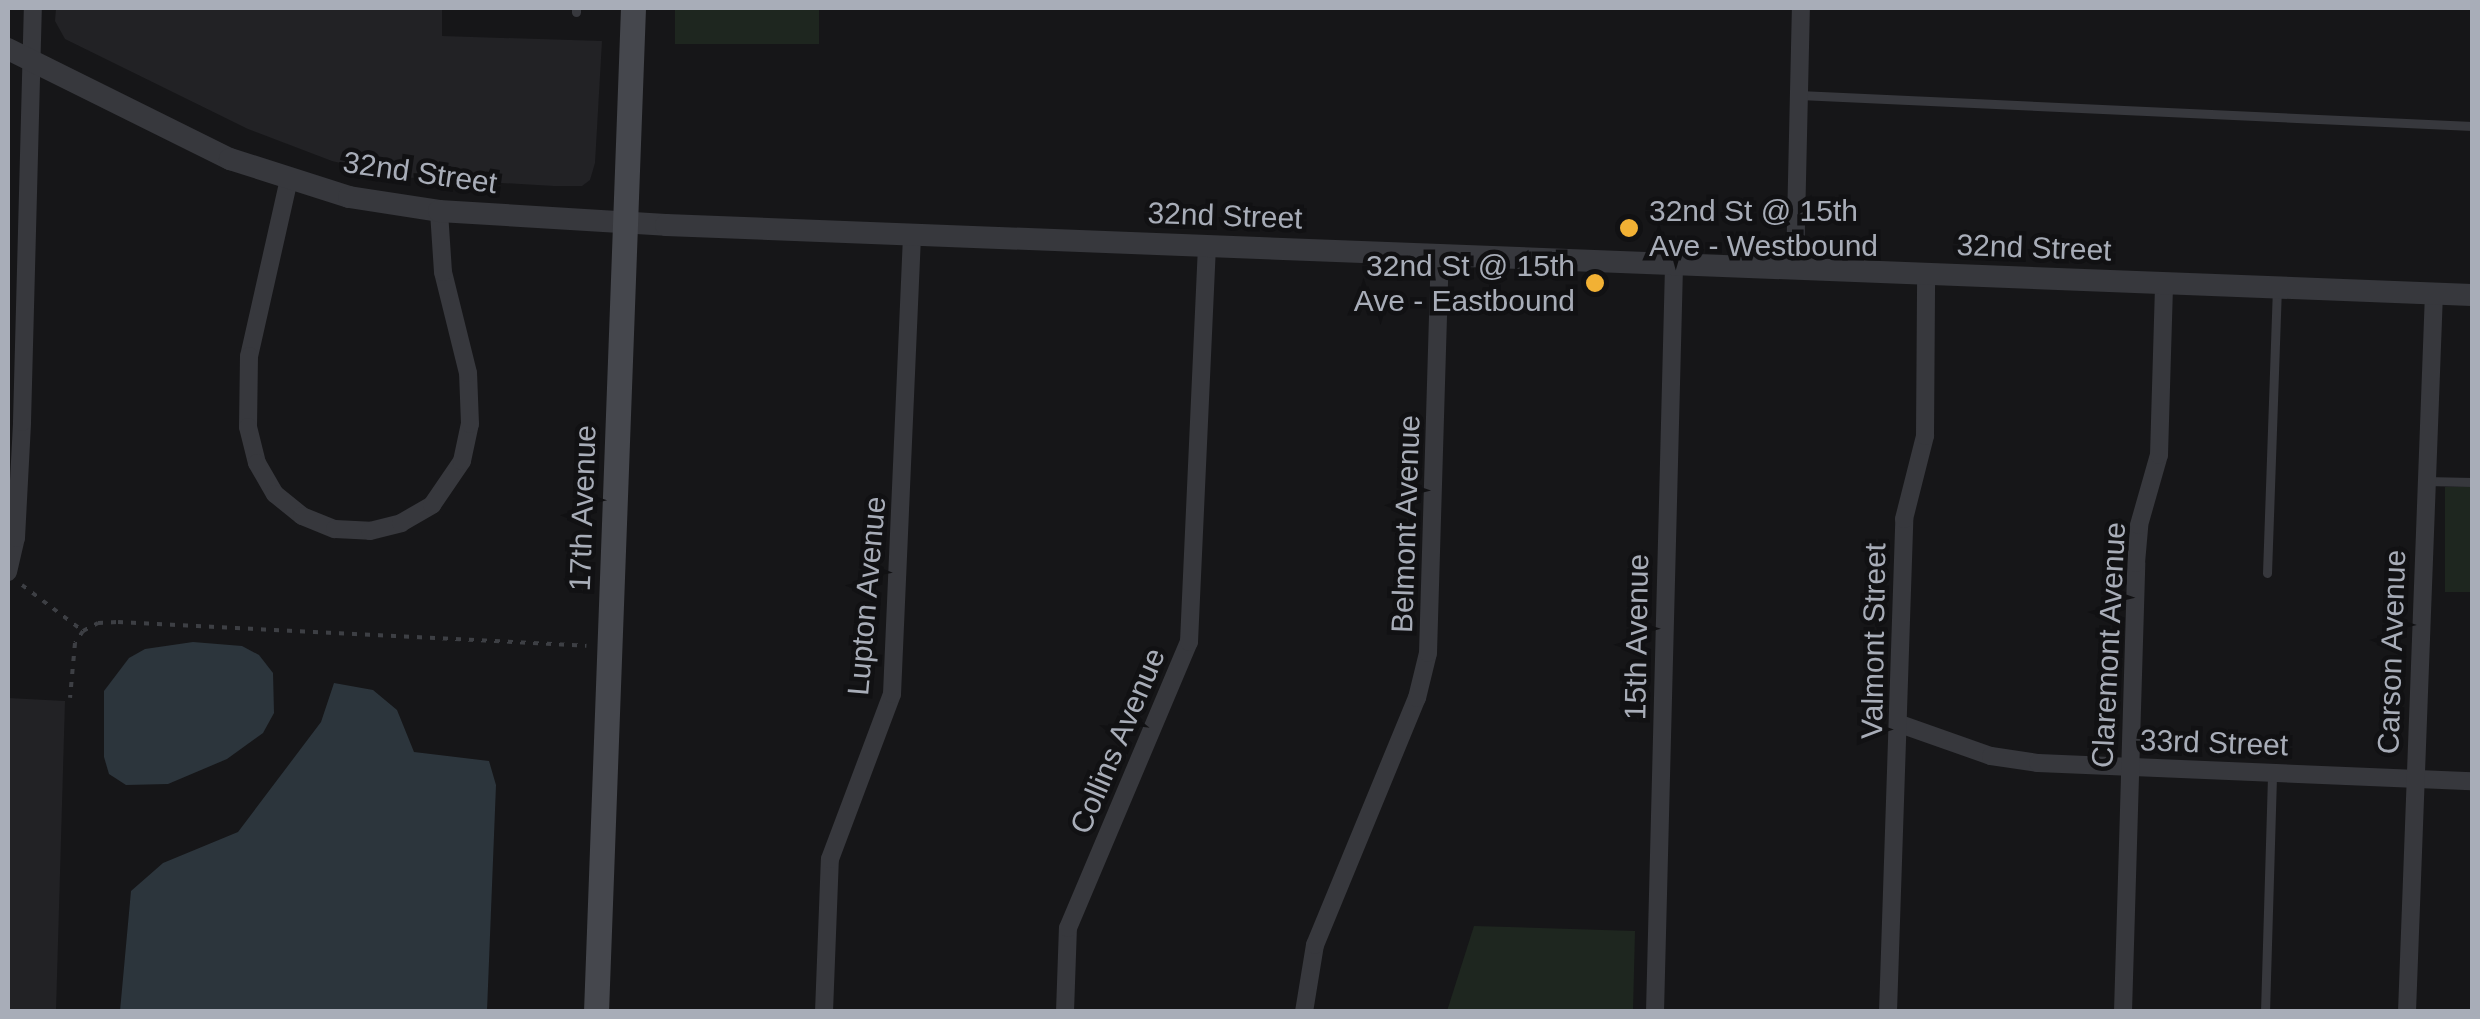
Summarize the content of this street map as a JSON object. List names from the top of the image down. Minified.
{"streets":{"main road":["17th Avenue"],"street":["32nd Street","Belmont Avenue","Lupton Avenue","15th Avenue","Valmont Street","Claremont Avenue","Carson Avenue","Collins Avenue","33rd Street"]},"crossings":[["32nd Street","17th Avenue"],["32nd Street","Belmont Avenue"],["32nd Street","Lupton Avenue"],["32nd Street","15th Avenue"],["32nd Street","Valmont Street"],["32nd Street","Claremont Avenue"],["32nd Street","Carson Avenue"],["32nd Street","Collins Avenue"],["Valmont Street","33rd Street"],["Claremont Avenue","33rd Street"],["Carson Avenue","33rd Street"]],"places":["32nd St @ 15th Ave - Westbound","32nd St @ 15th Ave - Eastbound"]}
